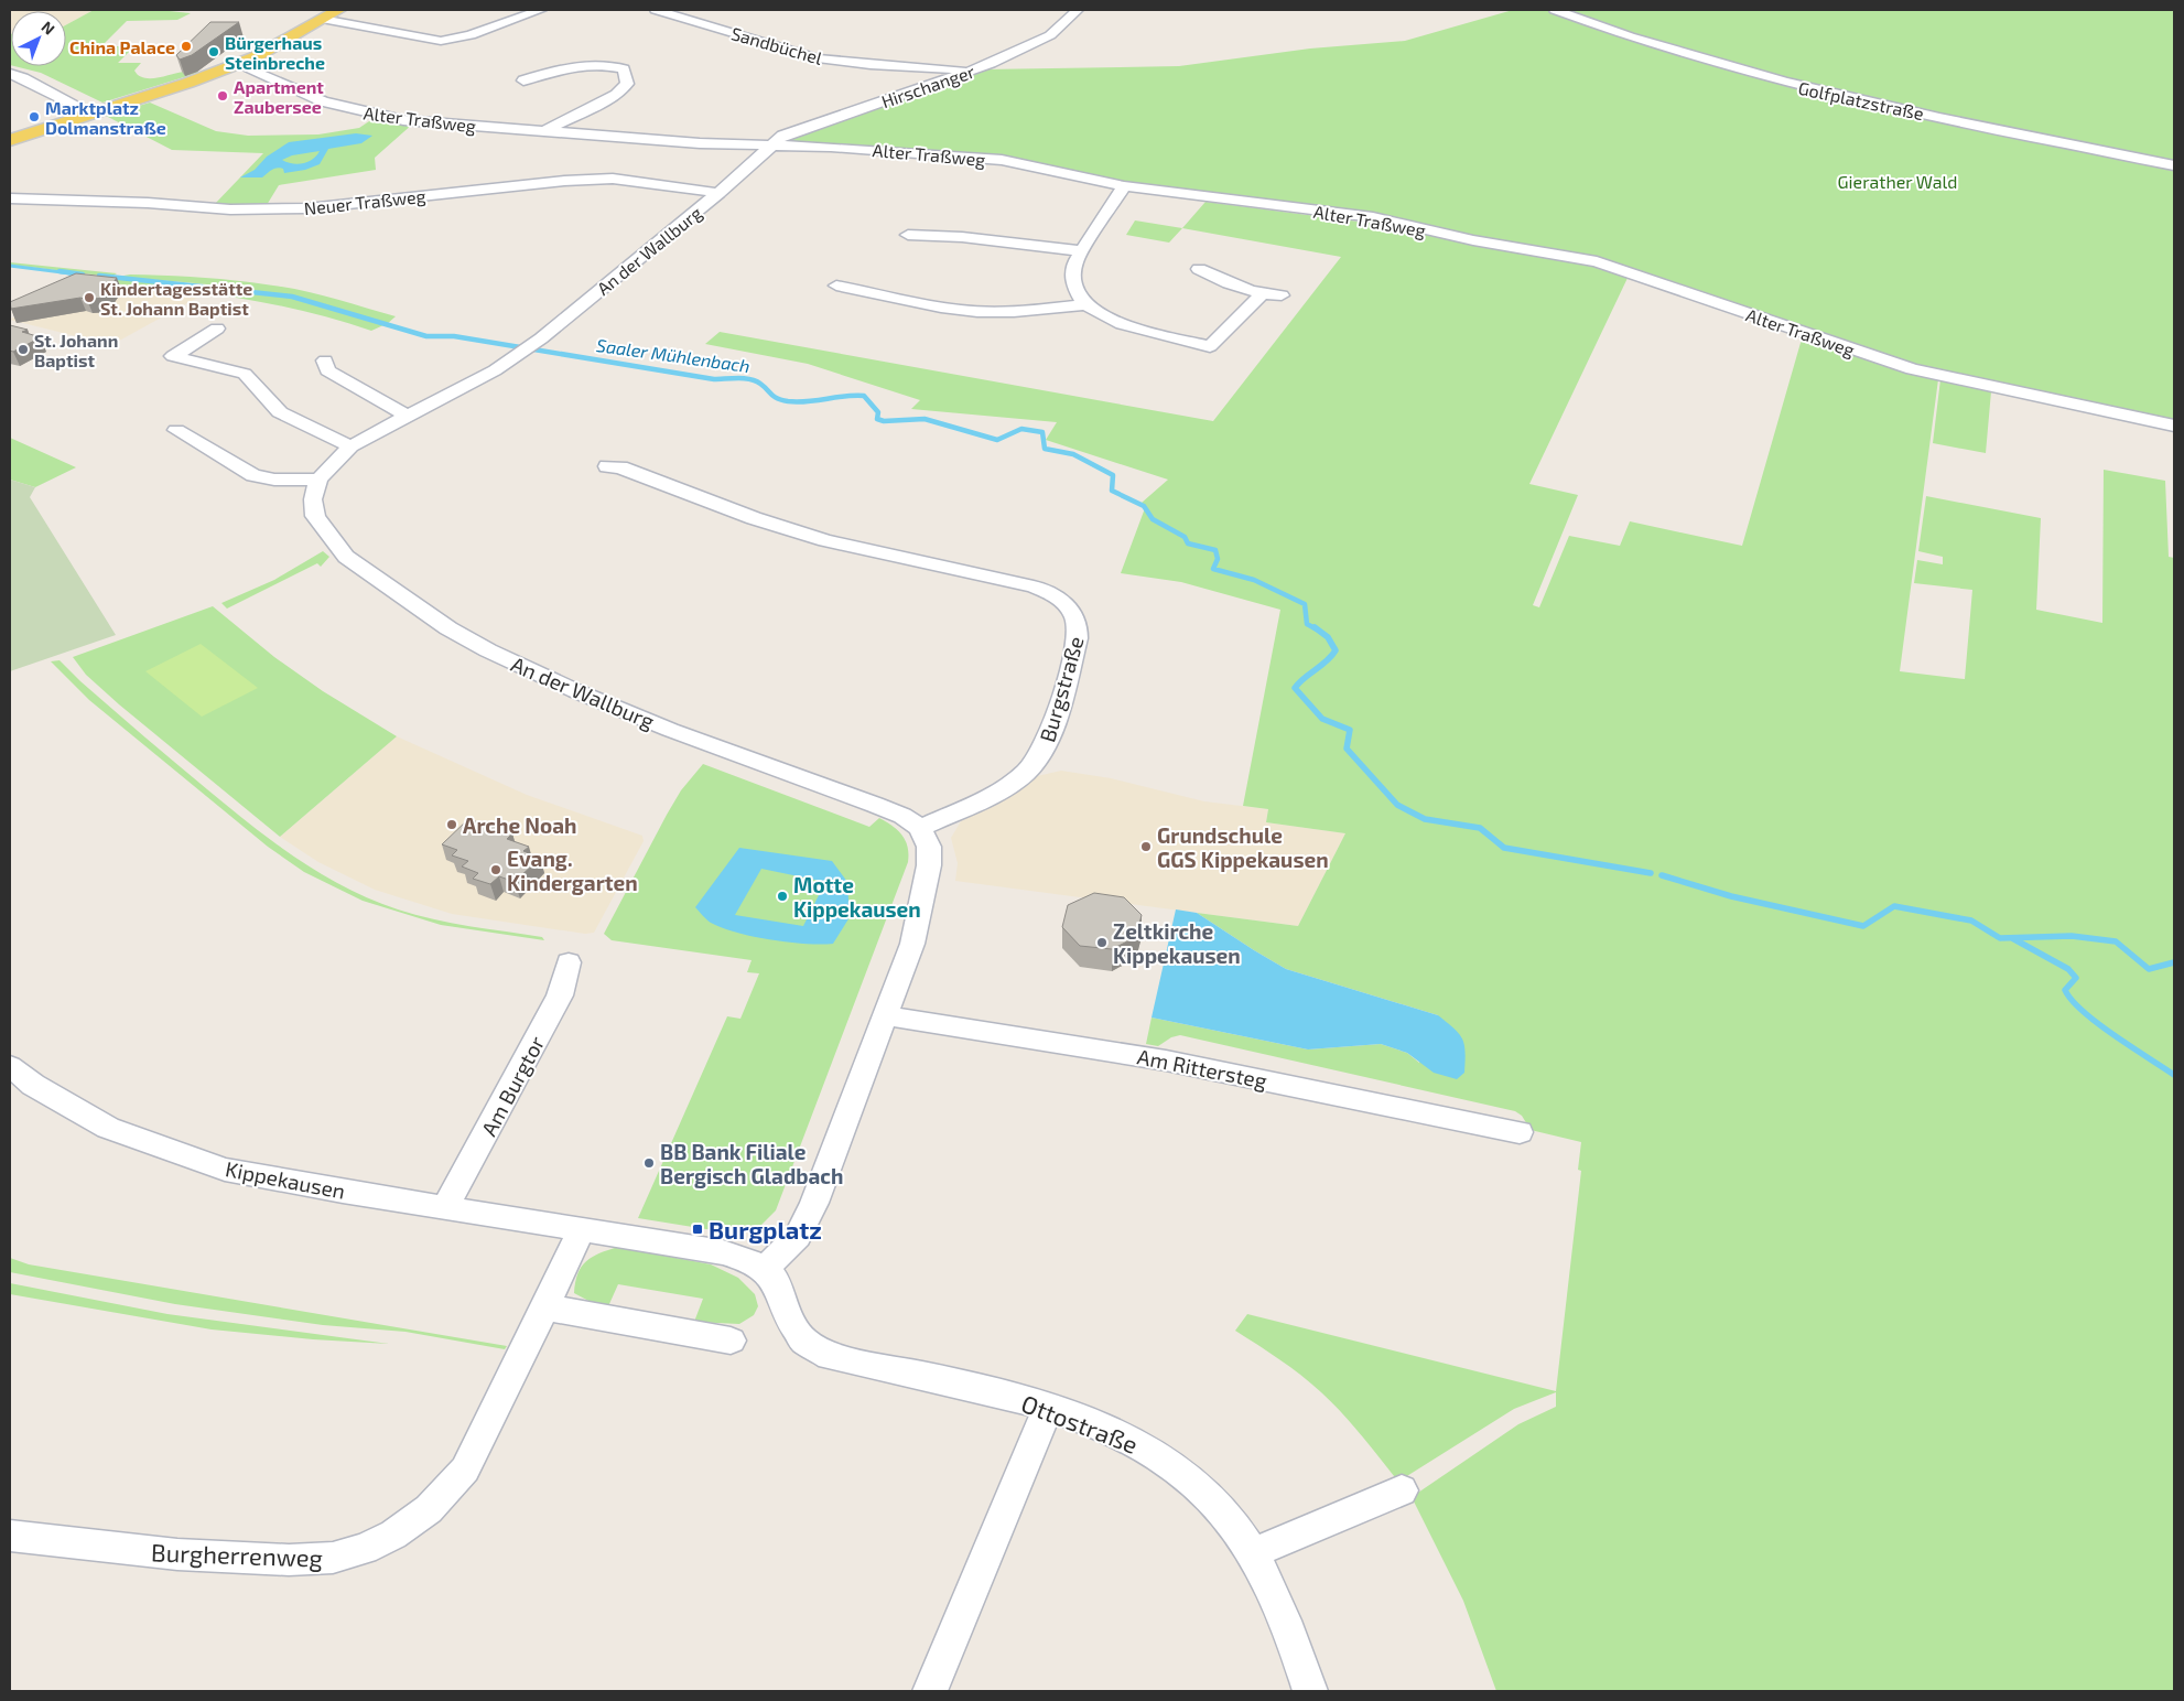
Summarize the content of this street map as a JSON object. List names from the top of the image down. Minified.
{"streets":{"street":["Sandbüchel","Hirschanger","Golfplatzstraße","Alter Traßweg","Neuer Traßweg","An der Wallburg","Burgstraße","Am Rittersteg","Am Burgtor","Kippekausen","Ottostraße","Burgherrenweg"]},"crossings":[["Sandbüchel","Hirschanger"],["Hirschanger","Alter Traßweg"],["Hirschanger","An der Wallburg"],["Alter Traßweg","An der Wallburg"],["Neuer Traßweg","An der Wallburg"],["An der Wallburg","Burgstraße"],["Am Burgtor","Kippekausen"],["Kippekausen","Burgherrenweg"]],"water":["Saaler Mühlenbach"],"parks":["Gierather Wald"],"places":{"other":["China Palace","Bürgerhaus Steinbreche","Apartment Zaubersee","Marktplatz Dolmanstraße","Kindertagesstätte St. Johann Baptist","St. Johann Baptist","Arche Noah","Grundschule GGS Kippekausen","Evang. Kindergarten","Motte Kippekausen","Zeltkirche Kippekausen","BB Bank Filiale Bergisch Gladbach"],"transit":["Burgplatz"]},"north":"top right"}
